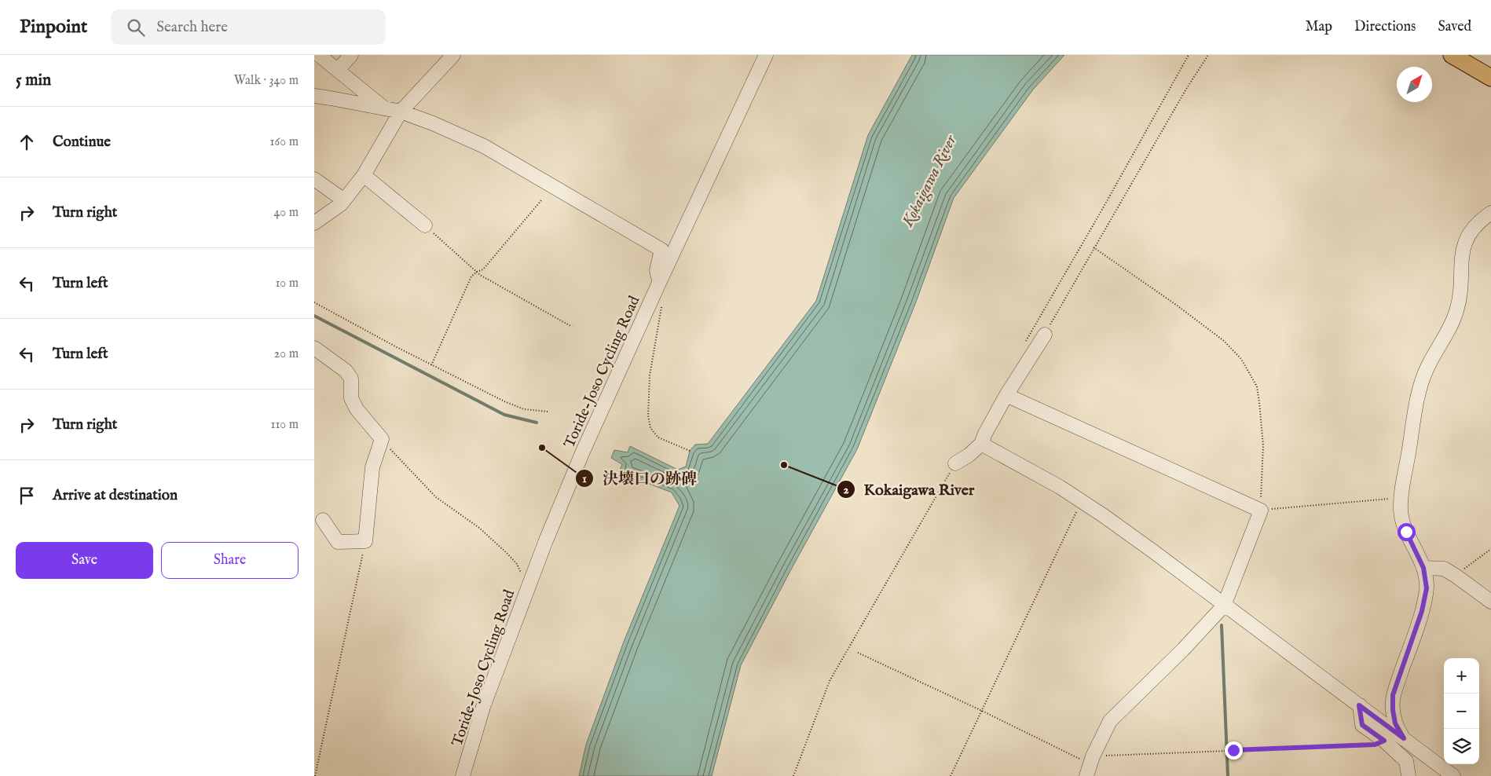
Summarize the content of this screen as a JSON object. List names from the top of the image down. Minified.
{"streets":{"street":["Toride-Joso Cycling Road"]},"water":["Kokaigawa River"],"places":["決壊口の跡碑","Kokaigawa River"],"north":"top right","page":{"header":"Pinpoint","search":"Search here","nav":["Map","Directions","Saved"],"heading":["5 min","Walk · 340 m"],"list":[["Continue","160 m"],["Turn right","40 m"],["Turn left","10 m"],["Turn left","20 m"],["Turn right","110 m"],"Arrive at destination"],"buttons":["Save","Share"],"map_buttons":["+","−"]}}
